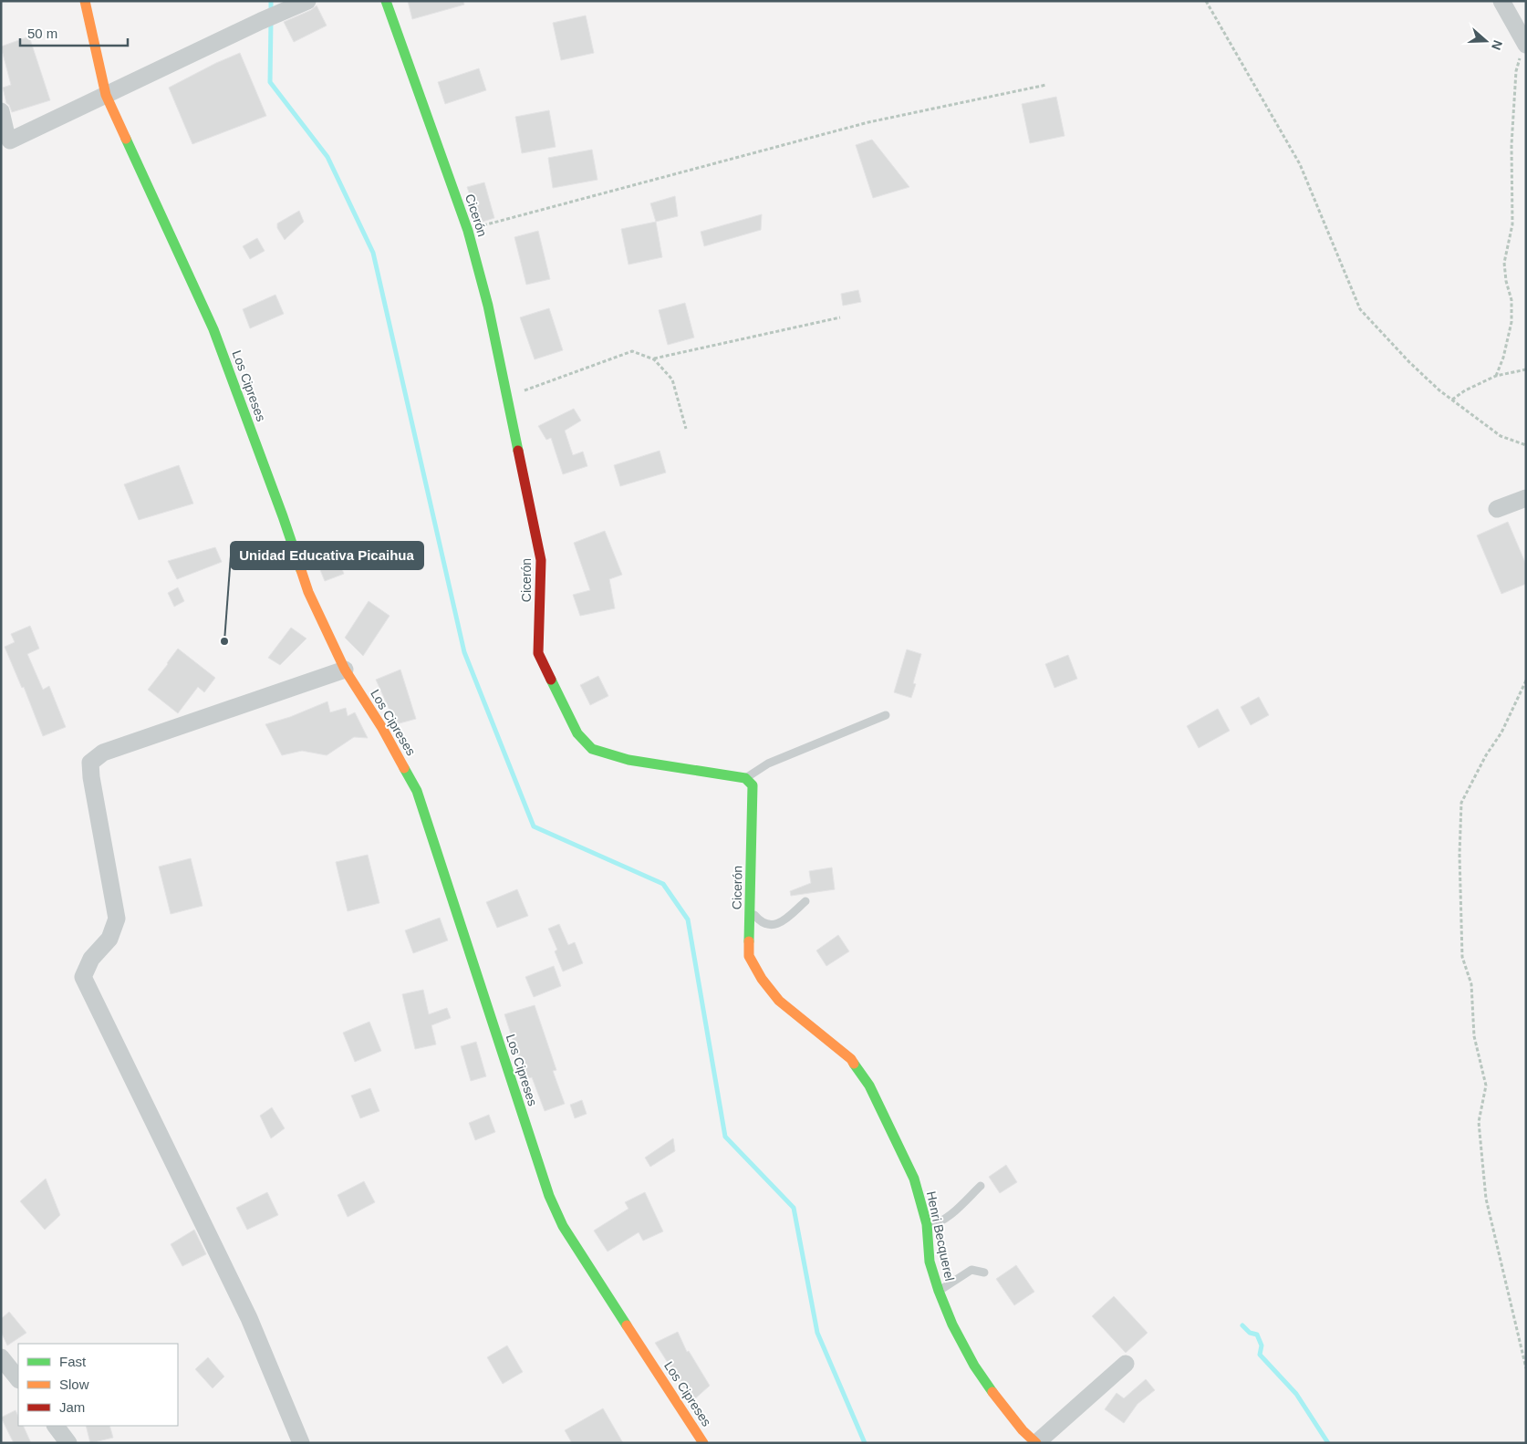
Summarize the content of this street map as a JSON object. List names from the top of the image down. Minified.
{"streets":{"street":["Cicerón","Los Cipreses","Henri Becquerel"]},"crossings":[["Cicerón","Henri Becquerel"]],"places":["Unidad Educativa Picaihua"],"legend":["Fast","Slow","Jam"],"scale_bar":"50 m","north":"right"}
